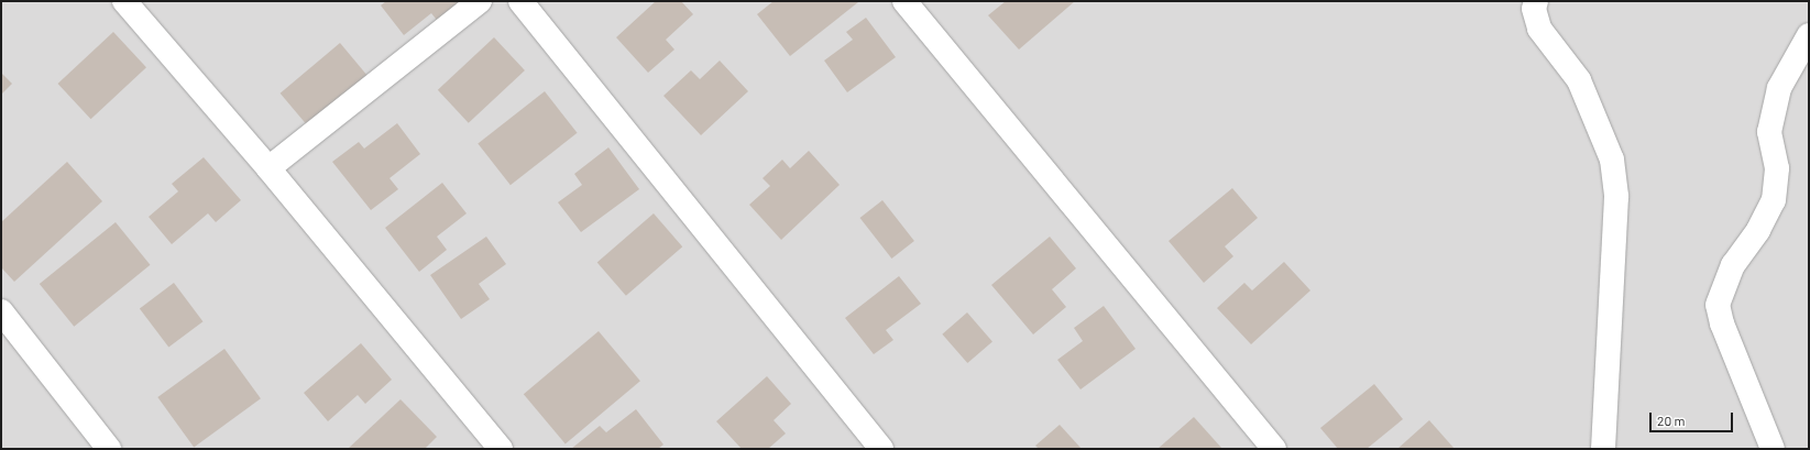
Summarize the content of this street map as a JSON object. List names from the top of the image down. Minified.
{"scale_bar":"20 m"}
